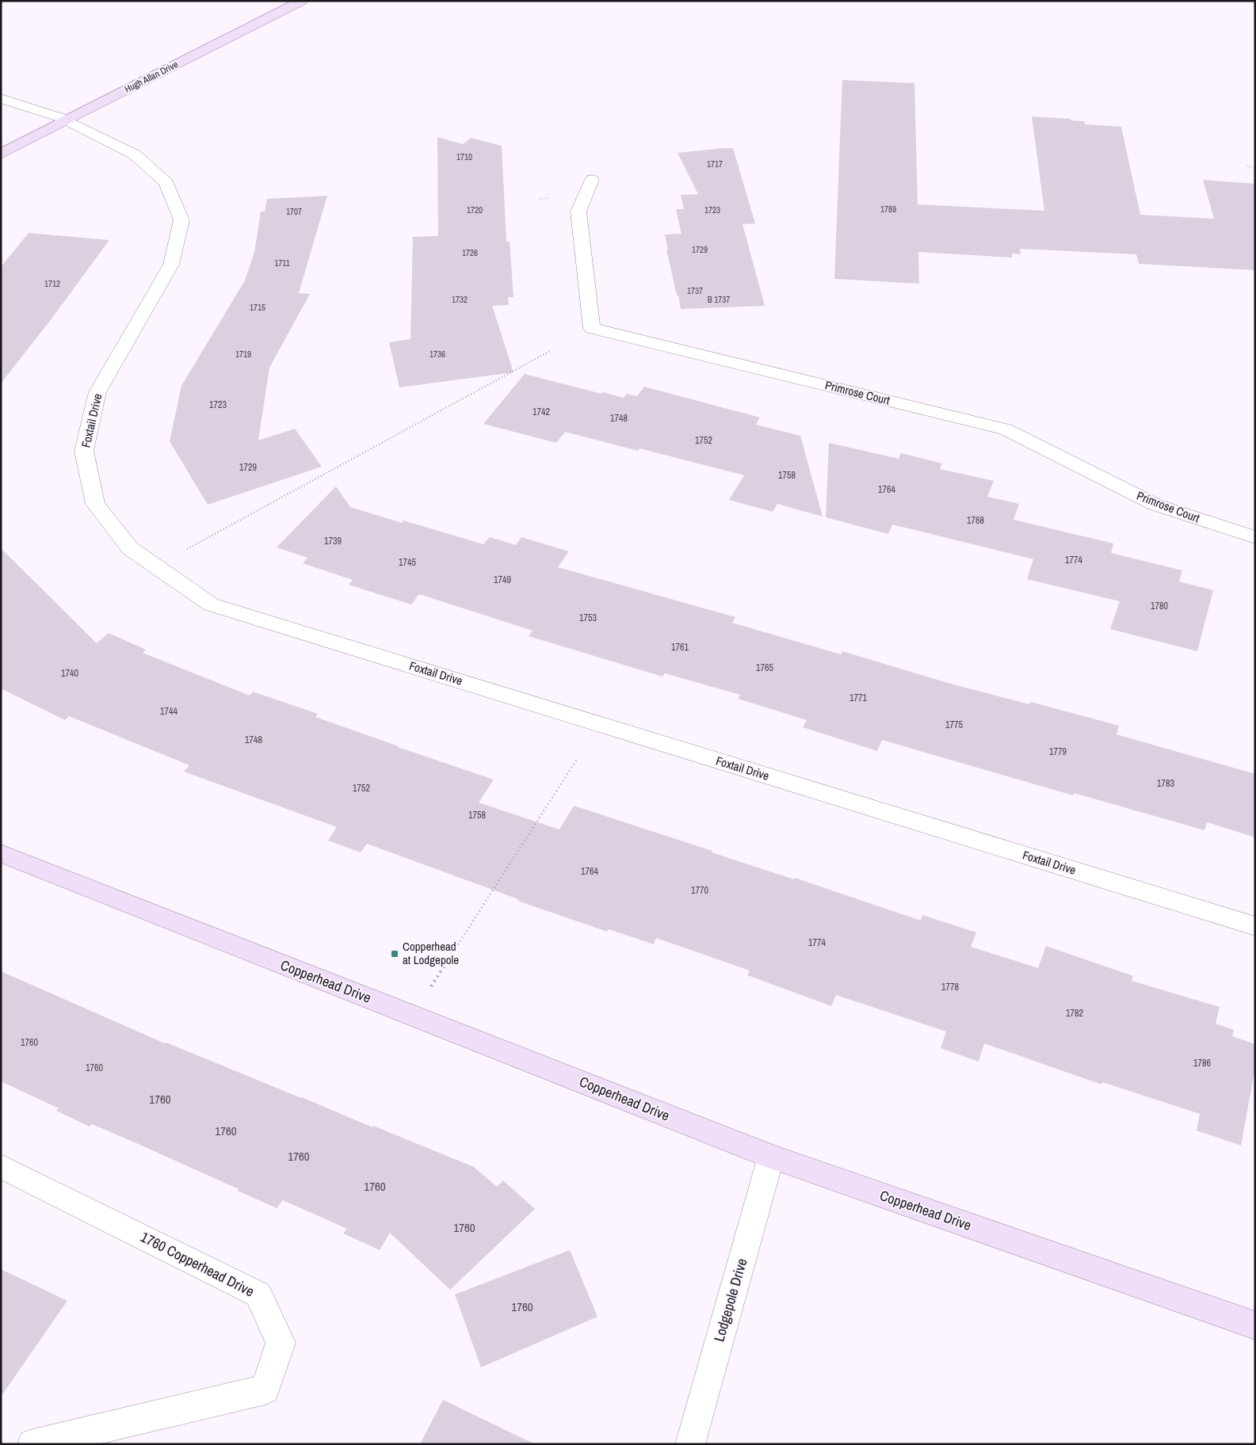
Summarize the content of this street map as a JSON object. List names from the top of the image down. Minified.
{"streets":{"street":["Hugh Allan Drive","Primrose Court","Foxtail Drive","Copperhead Drive","1760 Copperhead Drive","Lodgepole Drive"]},"crossings":[["Hugh Allan Drive","Foxtail Drive"],["Copperhead Drive","Lodgepole Drive"]],"places":{"transit":["Copperhead at Lodgepole"]},"house_numbers":["1710","1717","1789","1720","1723","1707","1729","1726","1711","1712","1737","1732","B 1737","1715","1719","1736","1723","1742","1748","1752","1729","1758","1764","1768","1739","1774","1745","1749","1780","1753","1761","1765","1740","1771","1744","1775","1748","1779","1783","1752","1758","1764","1770","1774","1778","1782","1760","1786","1760","1760","1760","1760","1760","1760","1760"]}
